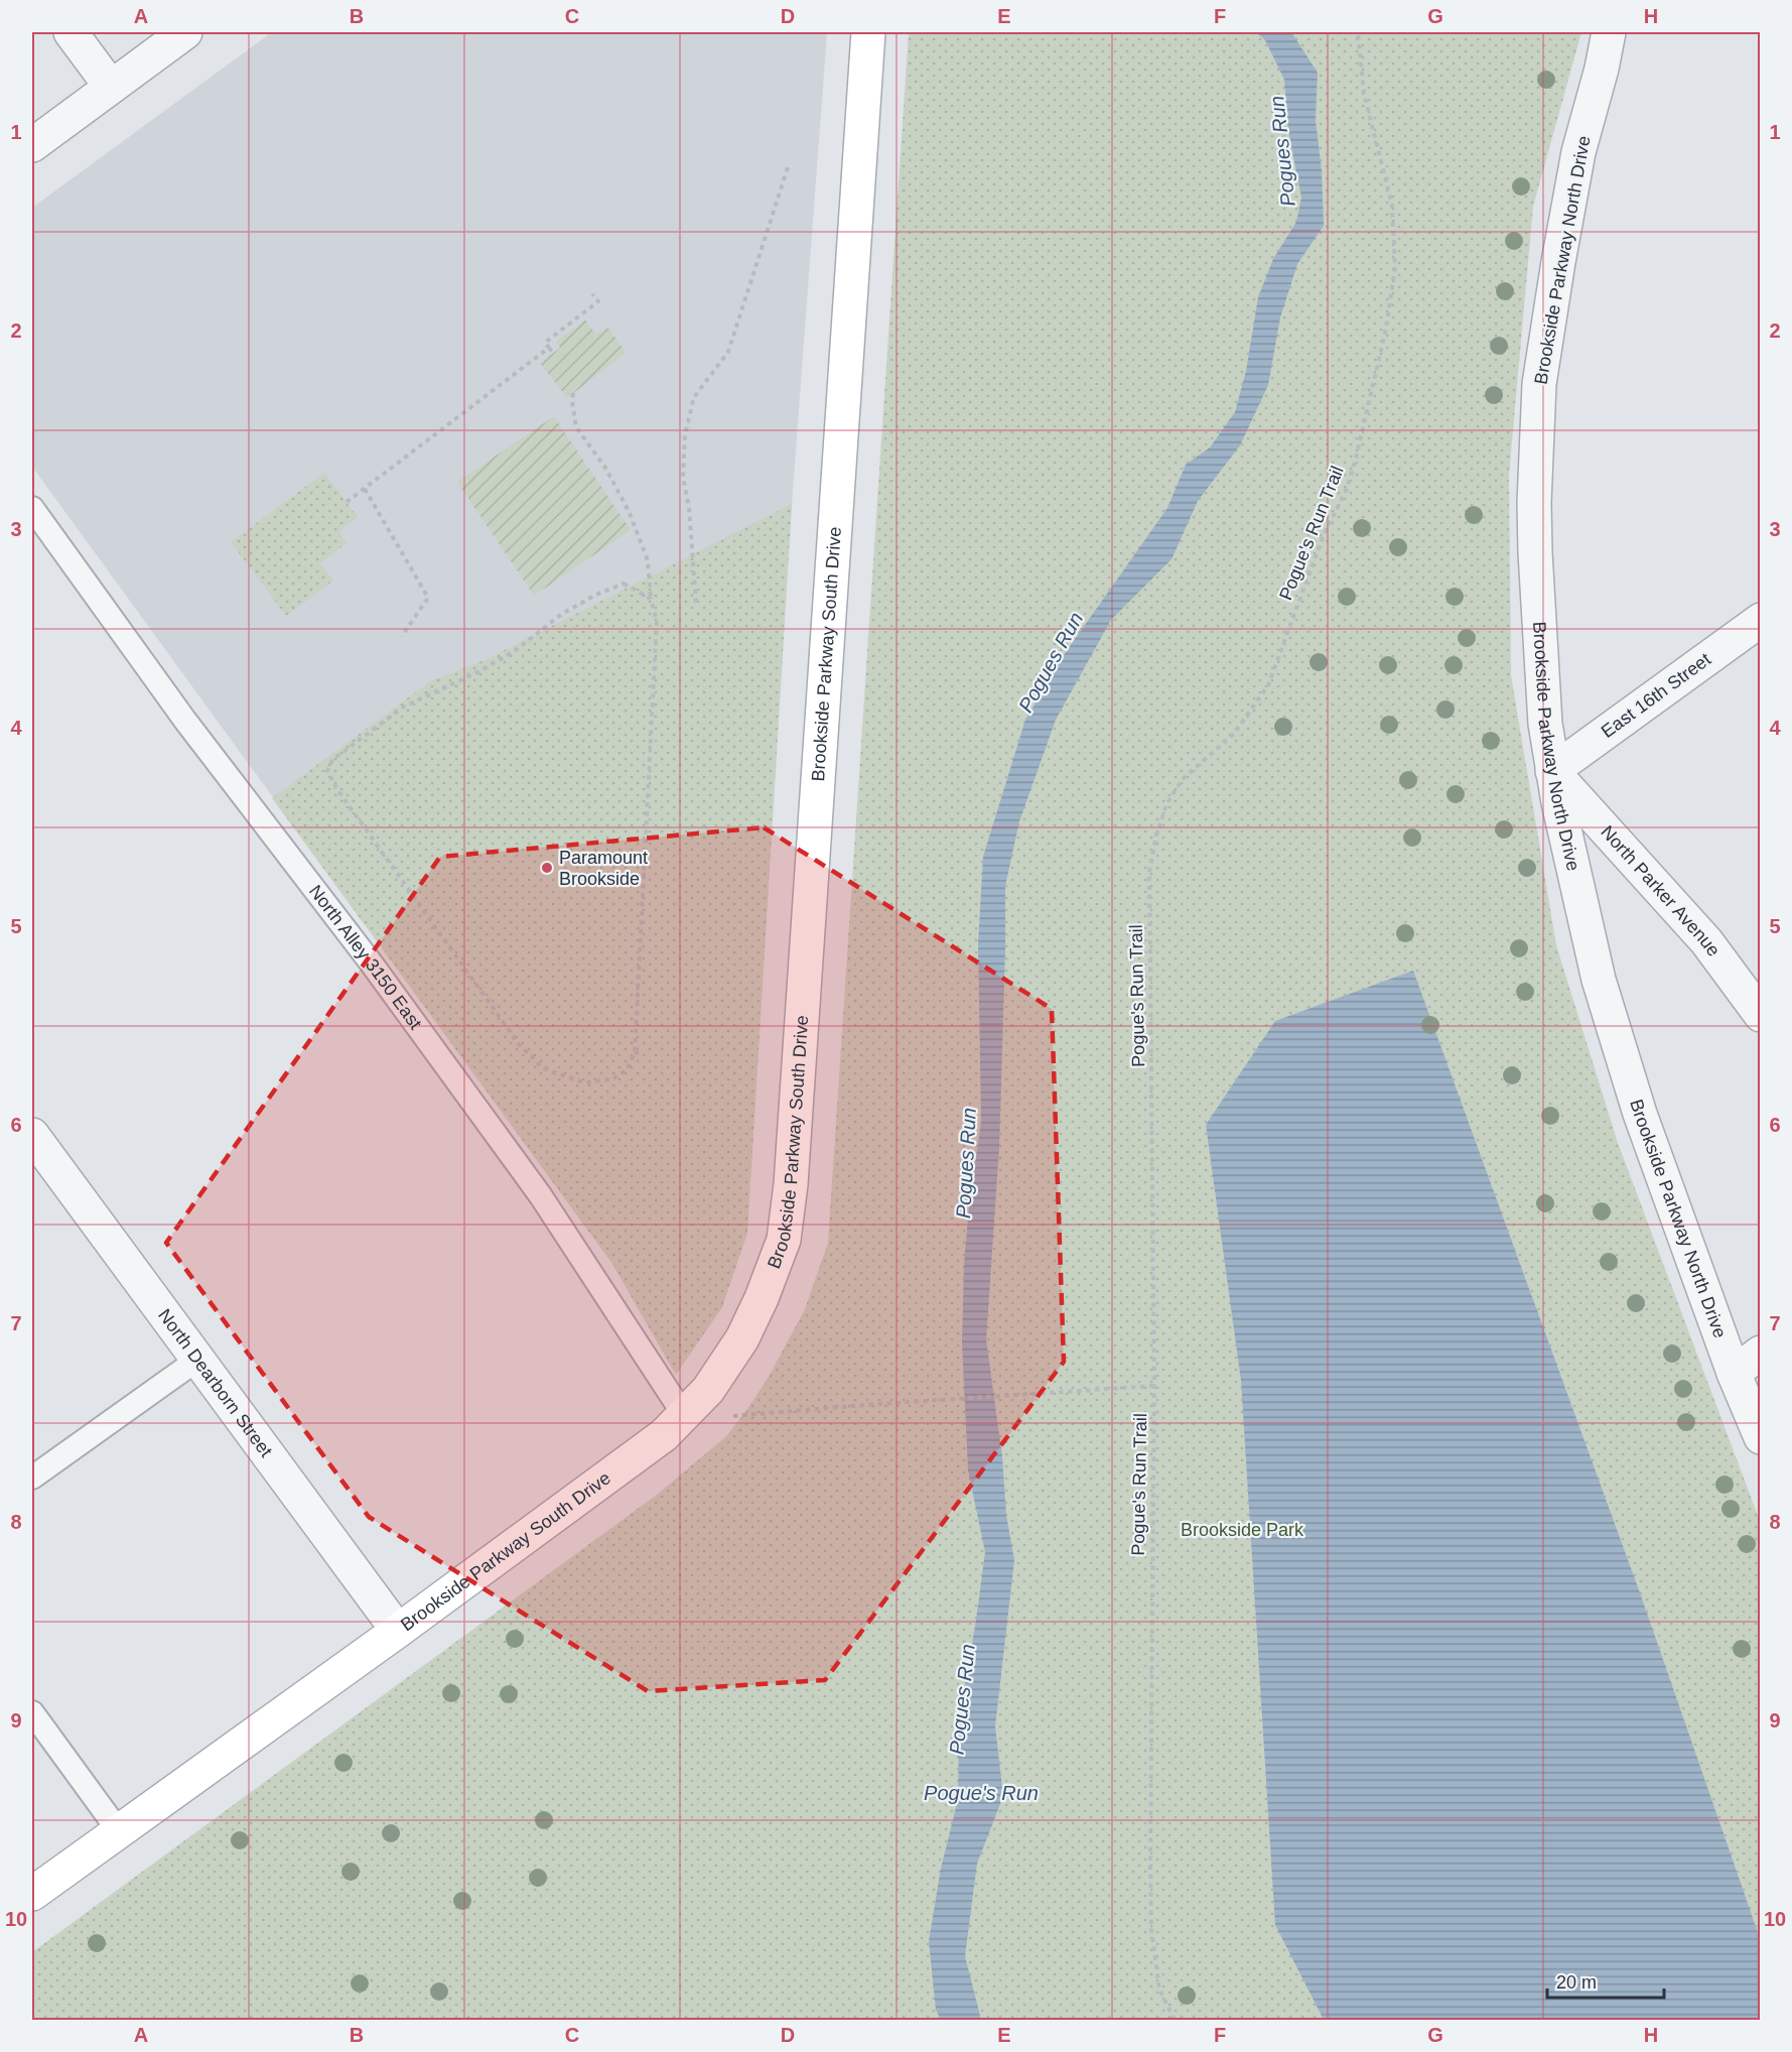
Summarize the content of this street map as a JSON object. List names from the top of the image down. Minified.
{"streets":{"main road":["Brookside Parkway South Drive"],"street":["Brookside Parkway North Drive","East 16th Street","North Parker Avenue","North Dearborn Street"],"lane":["North Alley 3150 East"],"path":["Pogue's Run Trail"]},"crossings":[["Brookside Parkway North Drive","East 16th Street"],["Brookside Parkway North Drive","North Parker Avenue"],["Brookside Parkway South Drive","North Alley 3150 East"],["Brookside Parkway South Drive","North Dearborn Street"],["East 16th Street","North Parker Avenue"]],"water":["Pogues Run","Pogue's Run"],"parks":["Brookside Park"],"places":["Paramount Brookside"],"scale_bar":"20 m","grid":{"columns":["A","B","C","D","E","F","G","H"],"rows":["1","2","3","4","5","6","7","8","9","10"]}}
